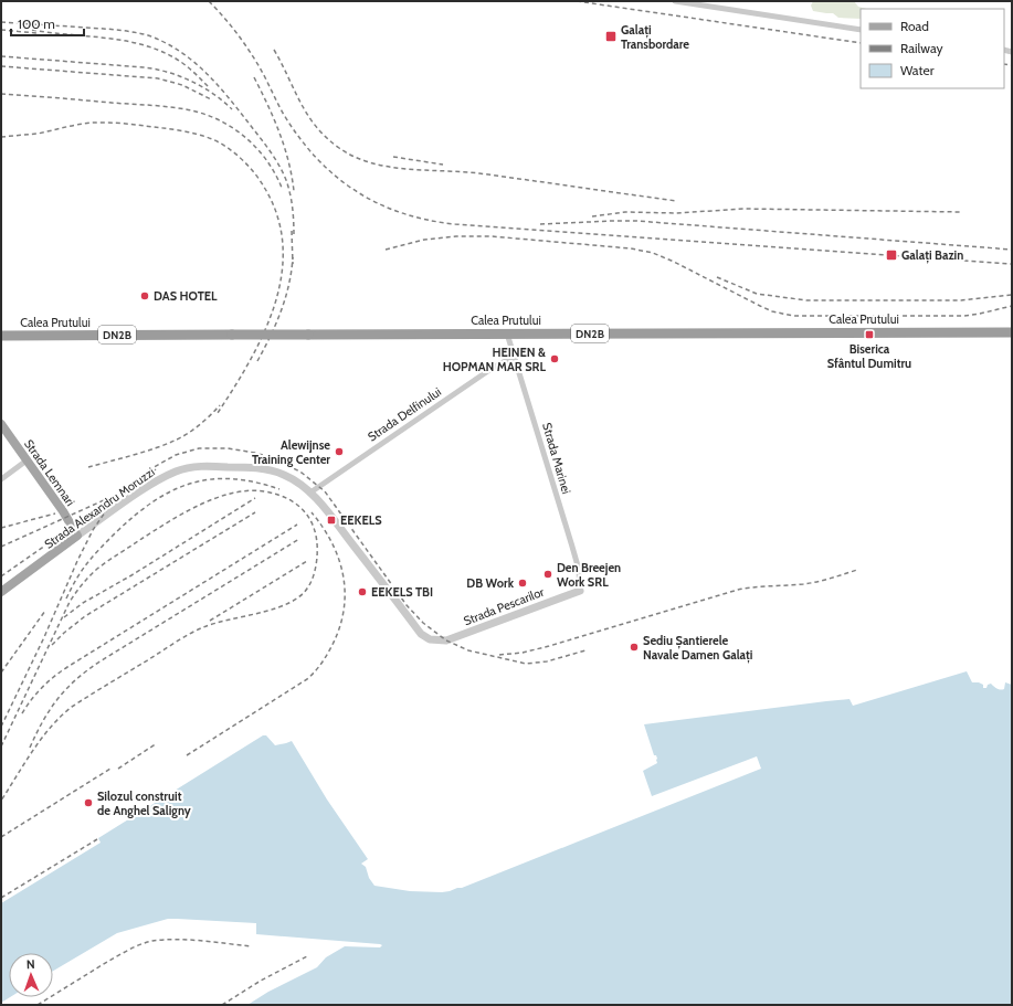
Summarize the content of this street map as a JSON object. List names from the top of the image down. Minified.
{"streets":{"highway":["Calea Prutului","DN2B"],"main road":["Strada Lemnari","Strada Alexandru Moruzzi"],"street":["Strada Delfinului","Strada Marinei","Strada Pescarilor"]},"crossings":[["Calea Prutului","Strada Marinei"],["Strada Delfinului","Strada Marinei"],["Strada Delfinului","Strada Alexandru Moruzzi"],["Strada Marinei","Strada Pescarilor"],["Strada Lemnari","Strada Alexandru Moruzzi"],["Strada Alexandru Moruzzi","Strada Pescarilor"]],"places":{"transit":["Galați Transbordare","Galați Bazin","Biserica Sfântul Dumitru","EEKELS"],"other":["DAS HOTEL","HEINEN & HOPMAN MAR SRL","Alewijnse Training Center","Den Breejen Work SRL","DB Work","EEKELS TBI","Sediu Șantierele Navale Damen Galați","Silozul construit de Anghel Saligny"]},"legend":["Road","Railway","Water"],"scale_bar":"100 m","north":"top"}
